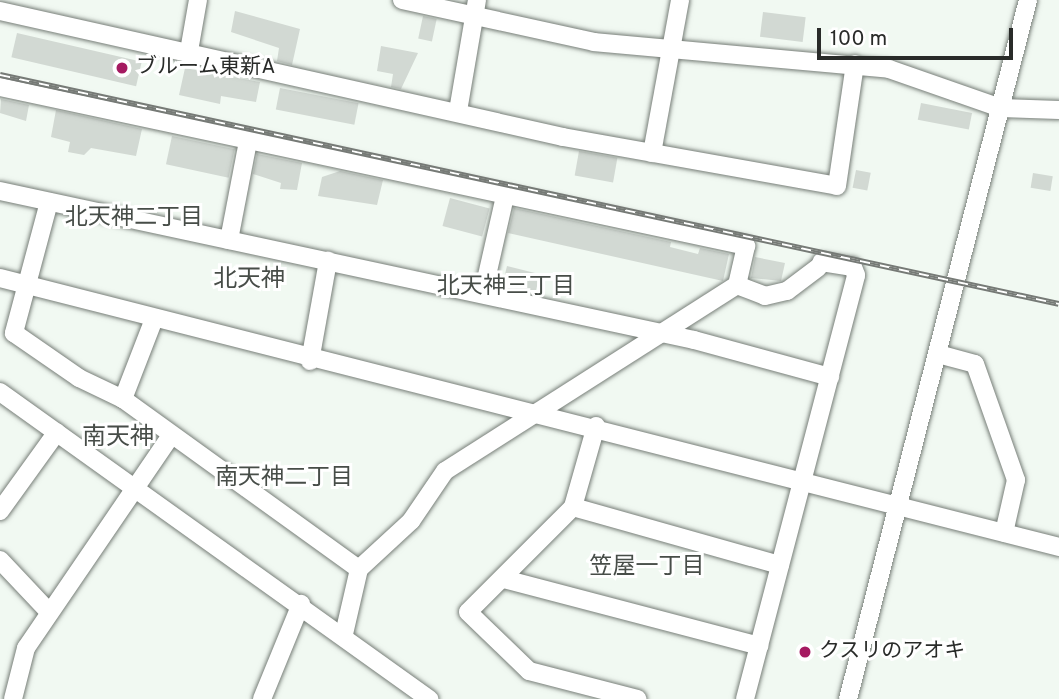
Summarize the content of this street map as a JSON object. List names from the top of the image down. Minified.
{"districts":["北天神二丁目","北天神","北天神三丁目","南天神","南天神二丁目","笠屋一丁目"],"places":["ブルーム東新A","クスリのアオキ"],"scale_bar":"100 m"}
